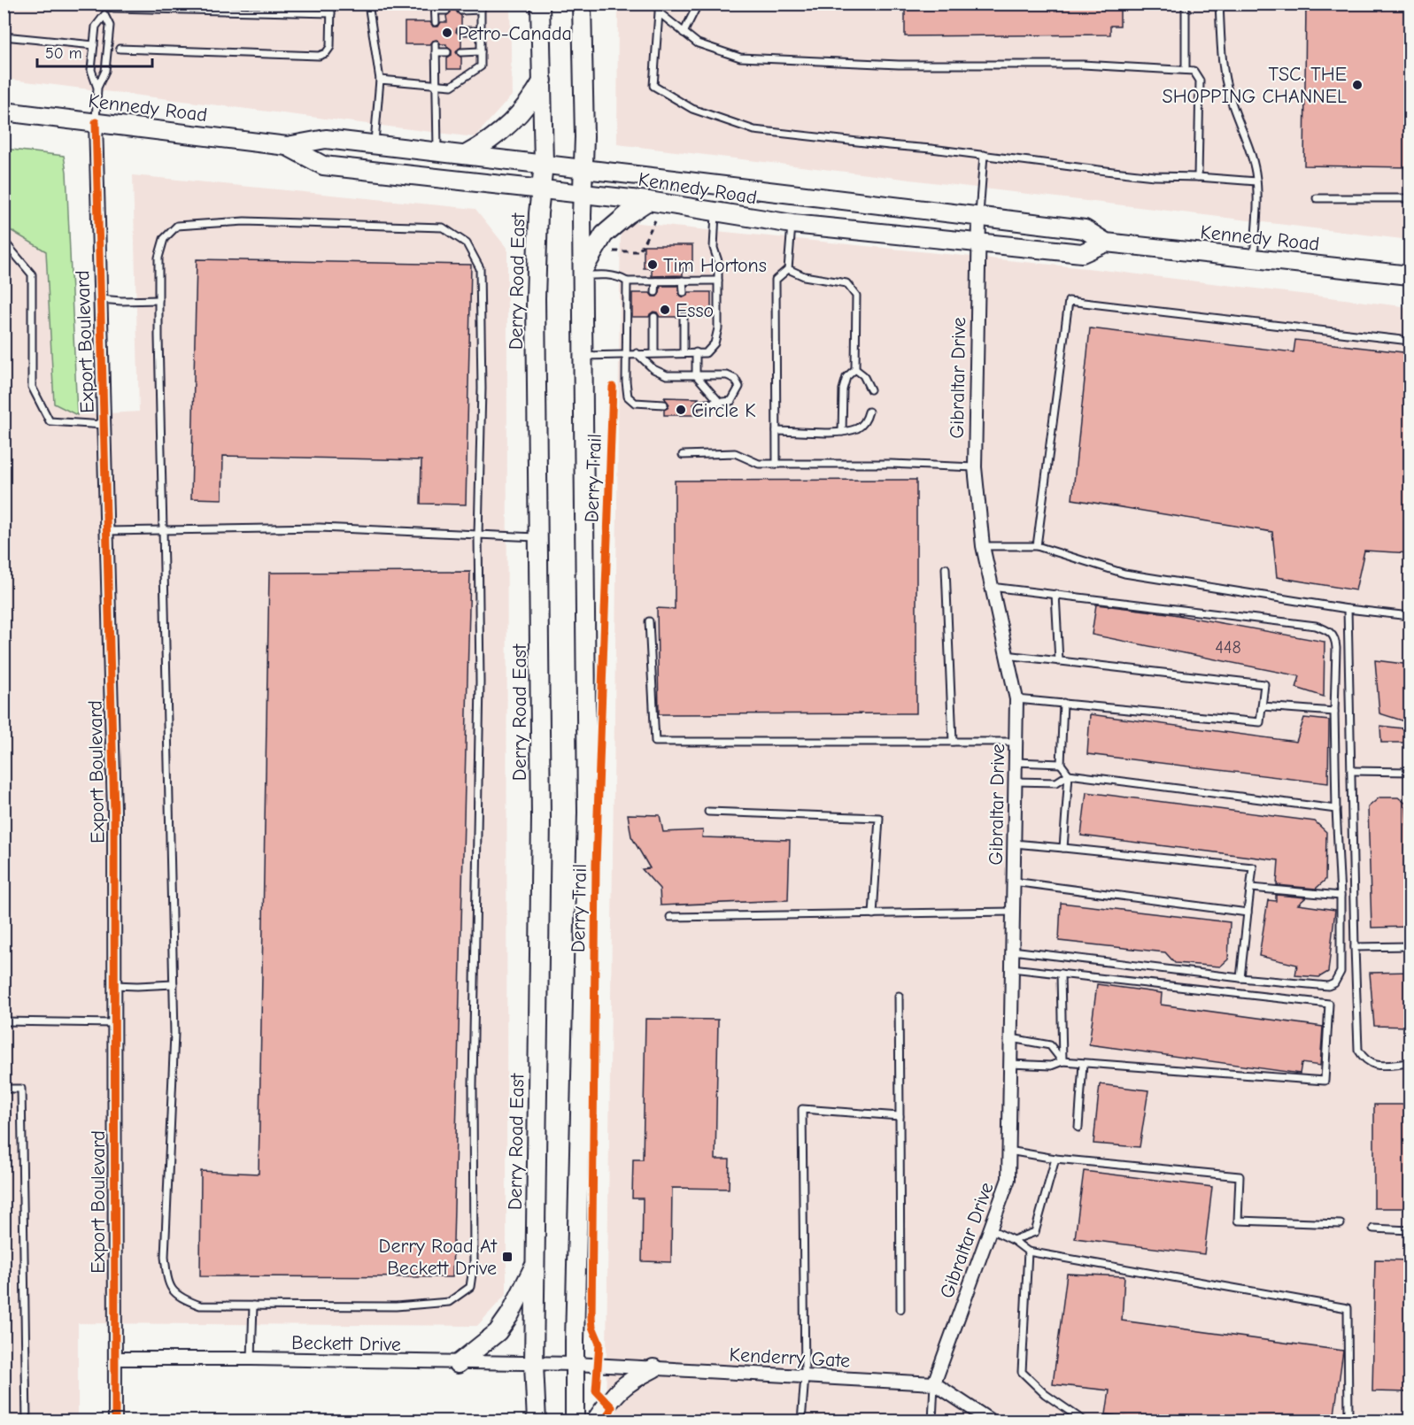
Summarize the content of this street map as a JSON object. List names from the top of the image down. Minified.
{"streets":{"main road":["Kennedy Road","Derry Road East"],"street":["Export Boulevard","Gibraltar Drive","Beckett Drive","Kenderry Gate"],"cycle path":["Derry Trail"]},"crossings":[["Kennedy Road","Derry Road East"],["Kennedy Road","Export Boulevard"],["Kennedy Road","Gibraltar Drive"],["Derry Road East","Beckett Drive"],["Export Boulevard","Beckett Drive"],["Gibraltar Drive","Kenderry Gate"],["Beckett Drive","Kenderry Gate"]],"places":{"other":["Petro-Canada","TSC. THE SHOPPING CHANNEL","Tim Hortons","Esso","Circle K"],"transit":["Derry Road At Beckett Drive"]},"house_numbers":["448"],"scale_bar":"50 m"}
